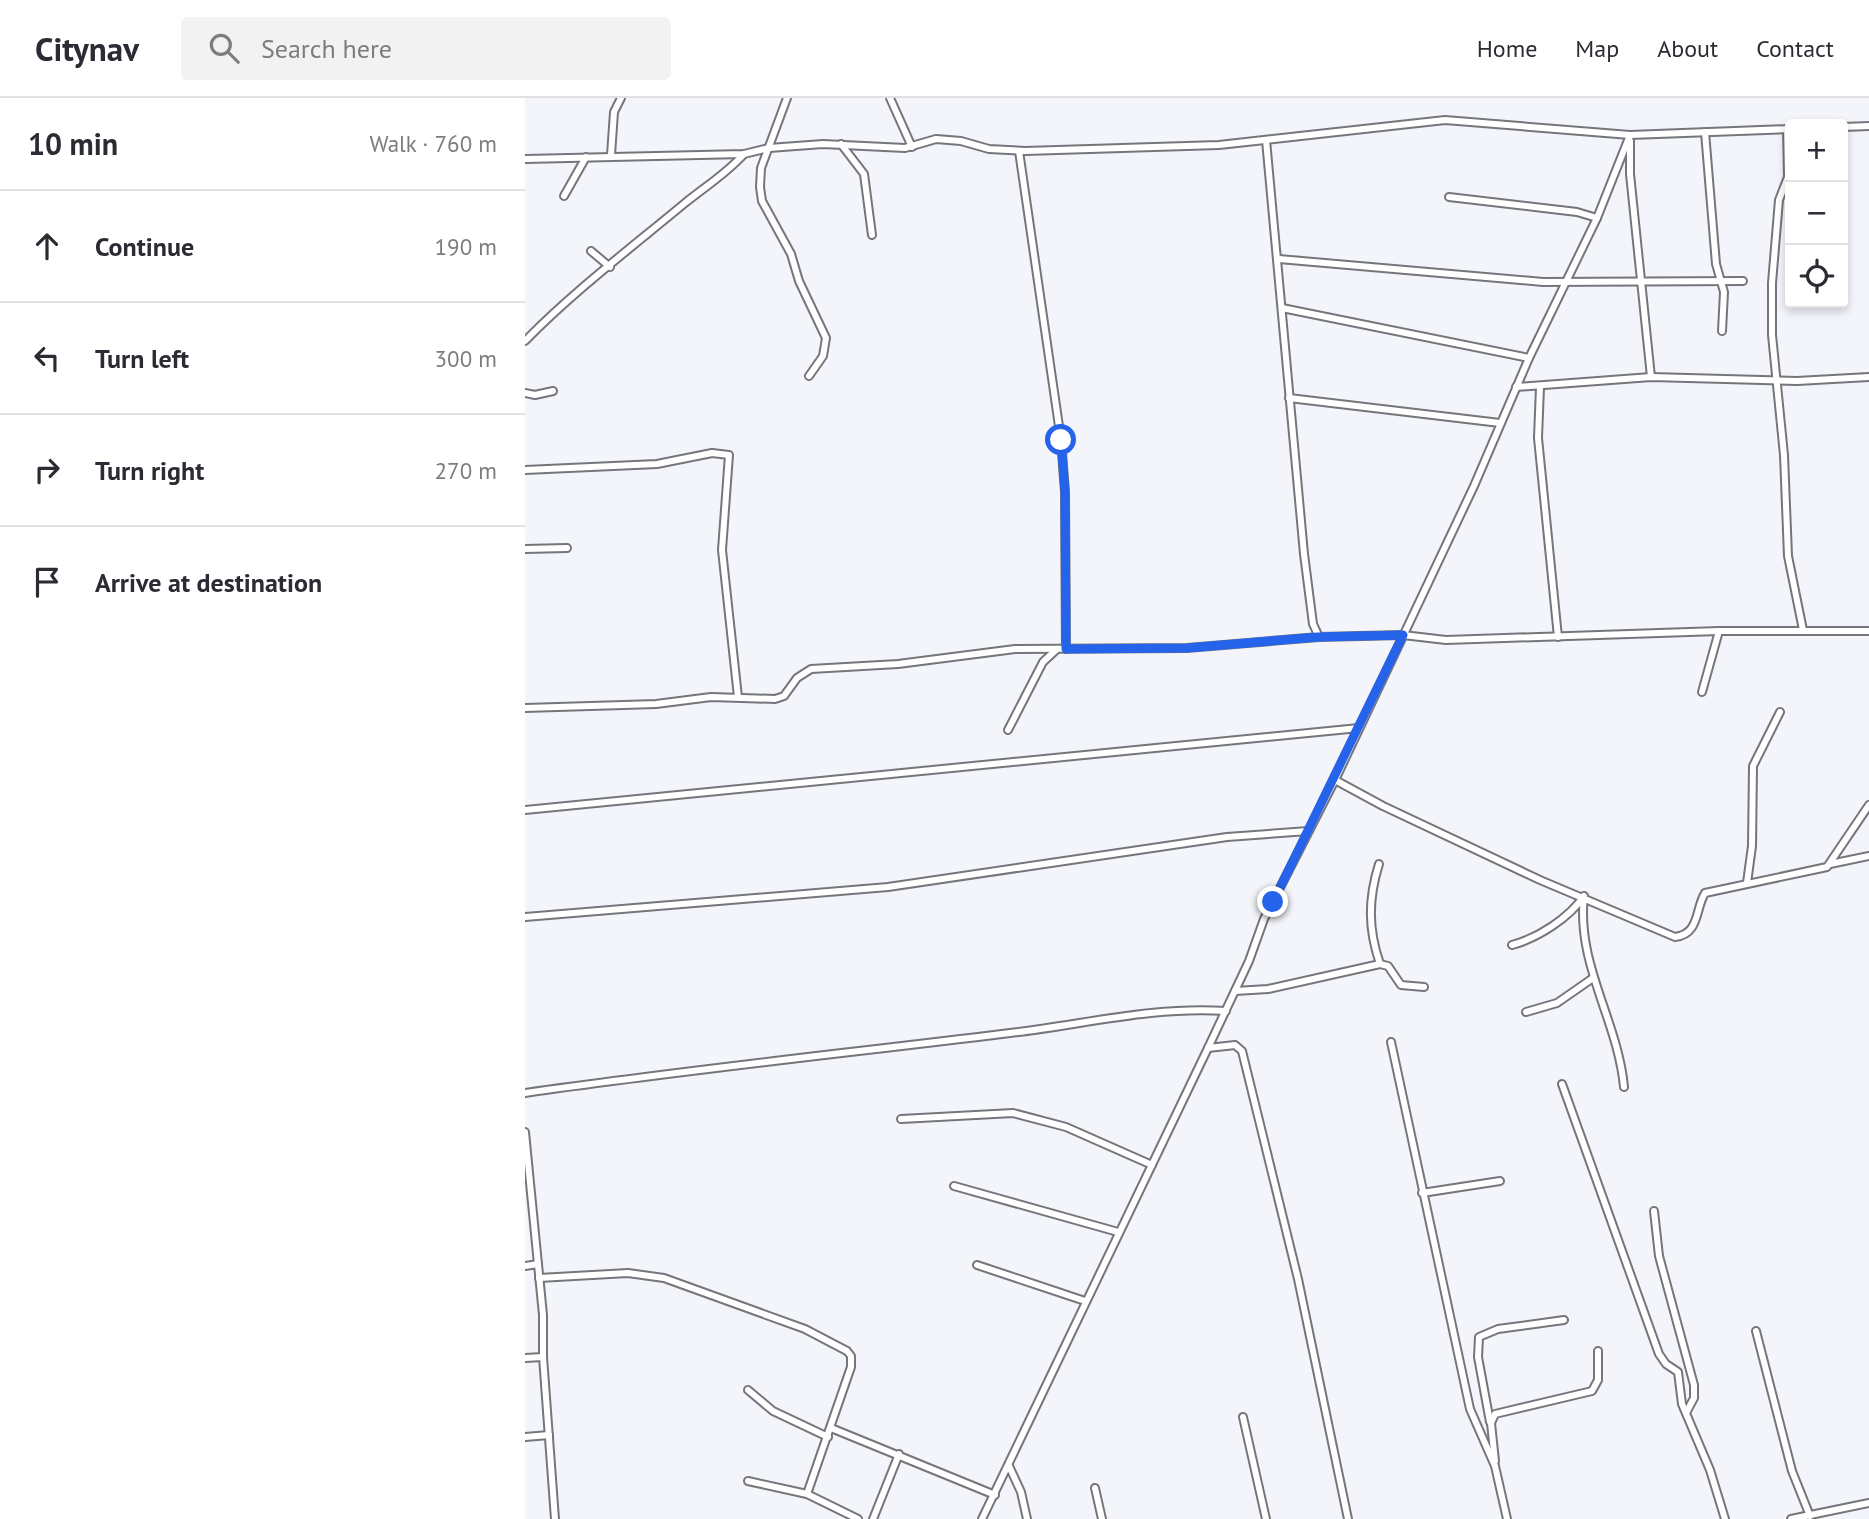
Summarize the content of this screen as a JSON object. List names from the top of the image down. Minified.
{"page":{"header":"Citynav","search":"Search here","nav":["Home","Map","About","Contact"],"heading":["10 min","Walk · 760 m"],"map_buttons":["+","−"],"list":[["Continue","190 m"],["Turn left","300 m"],["Turn right","270 m"],"Arrive at destination"]}}
